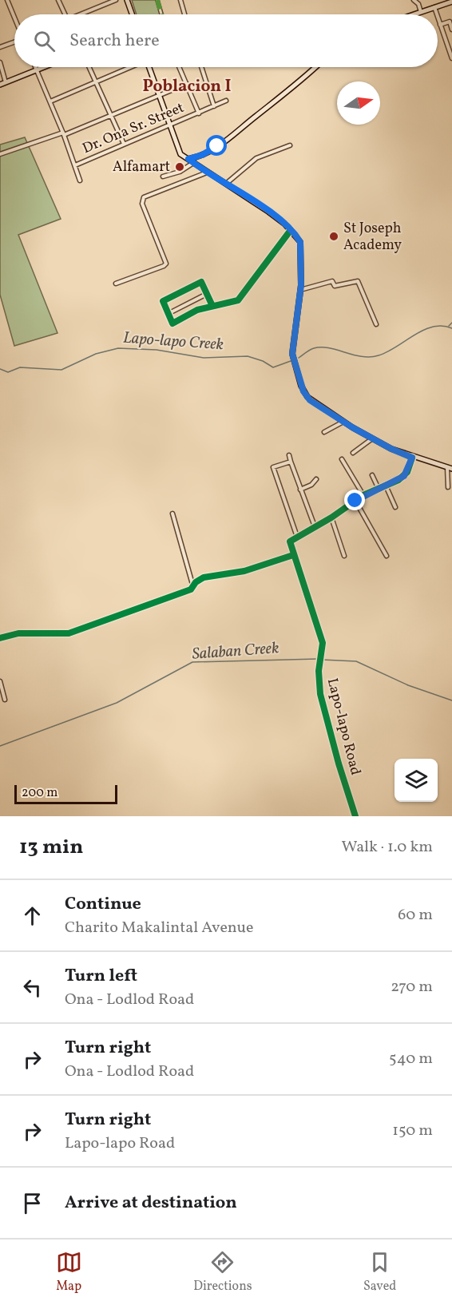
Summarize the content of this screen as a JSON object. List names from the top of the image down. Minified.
{"streets":{"street":["Dr. Ona Sr. Street","Lapo-lapo Road"]},"districts":["Poblacion I"],"water":["Lapo-lapo Creek","Salaban Creek"],"places":["Alfamart","St Joseph Academy"],"scale_bar":"200 m","north":"right","page":{"search":"Search here","scale":"200 m","heading":["13 min","Walk · 1.0 km"],"list":[["Continue","Charito Makalintal Avenue","60 m"],["Turn left","Ona - Lodlod Road","270 m"],["Turn right","Ona - Lodlod Road","540 m"],["Turn right","Lapo-lapo Road","150 m"],"Arrive at destination"],"nav":["Map","Directions","Saved"]}}
